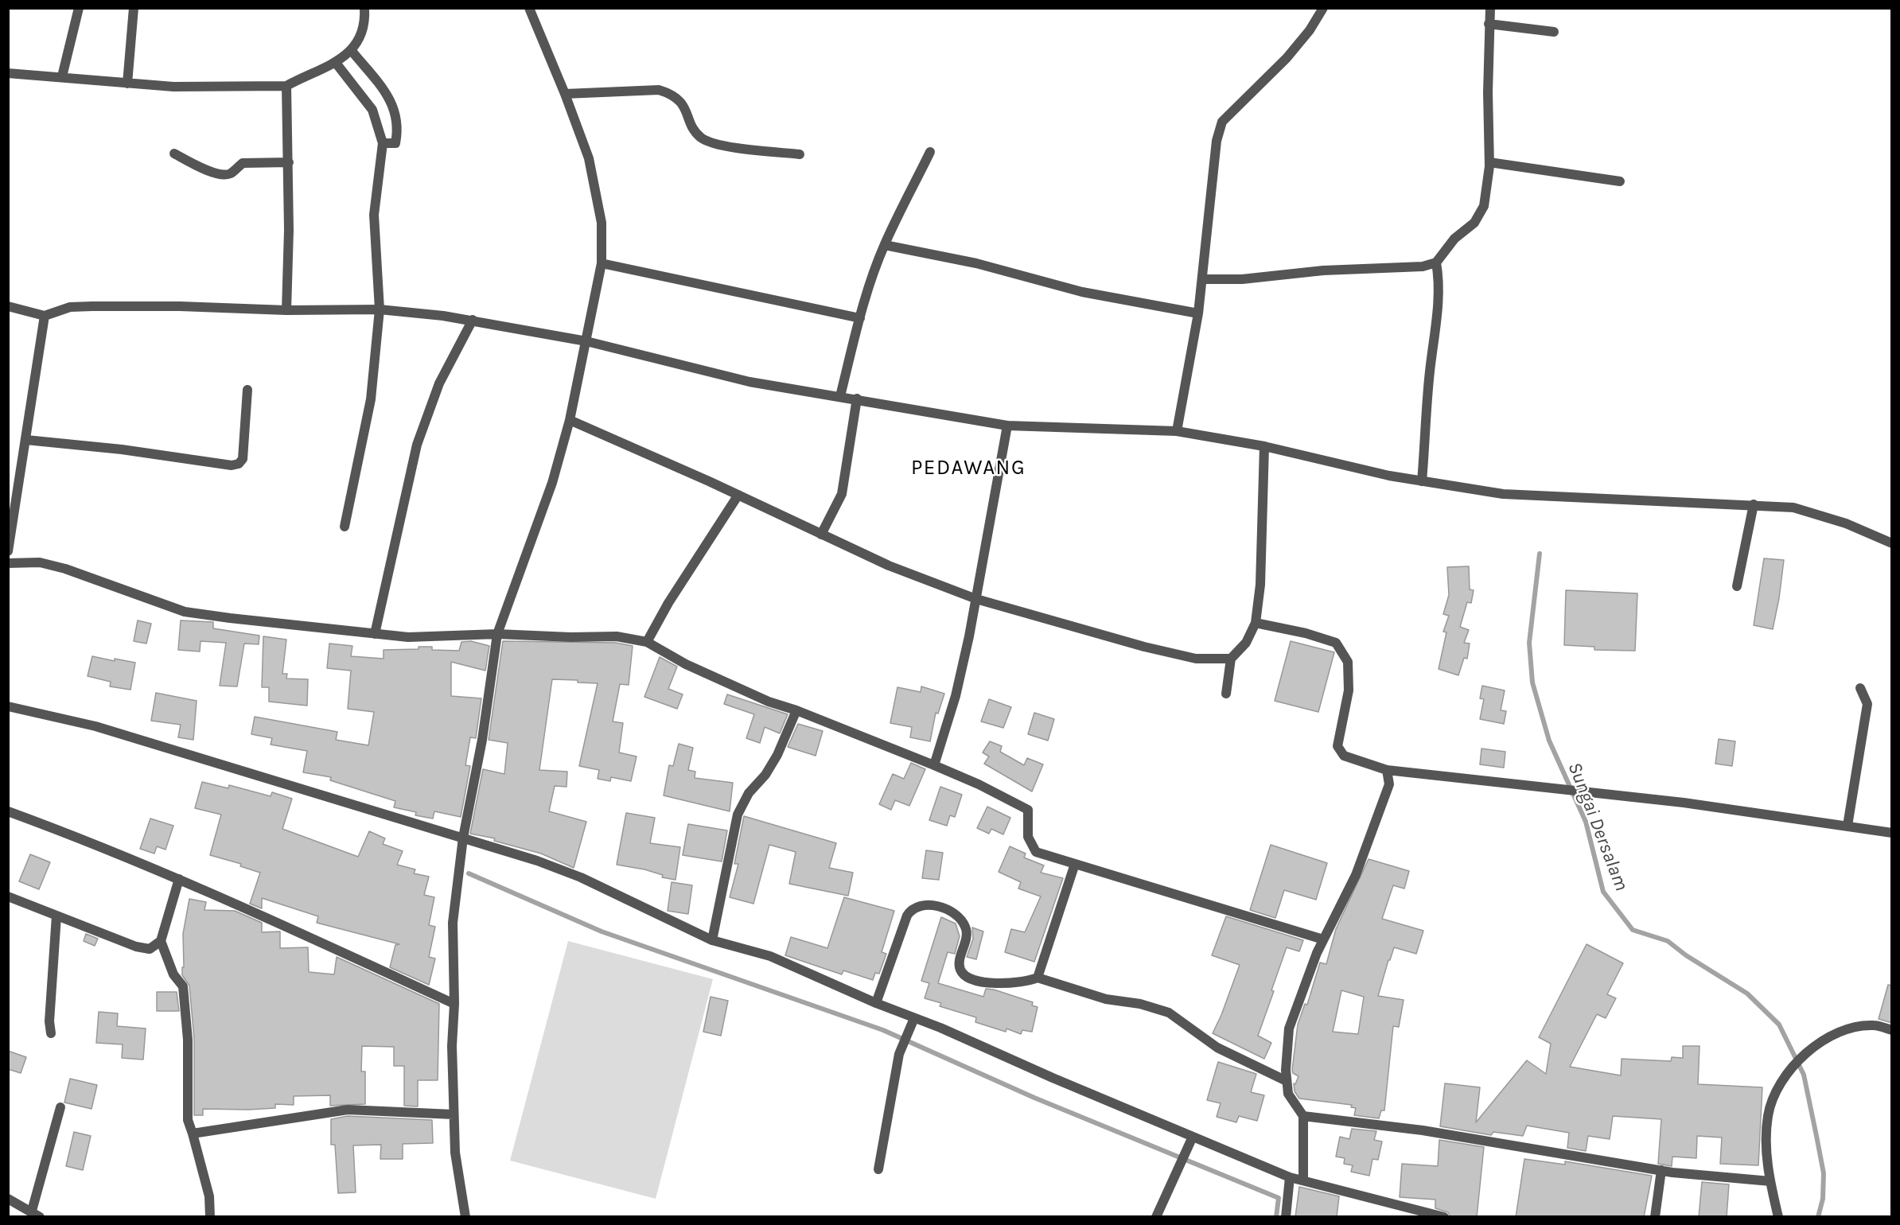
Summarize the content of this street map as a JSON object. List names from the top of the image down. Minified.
{"districts":["PEDAWANG"],"water":["Sungai Dersalam"]}
